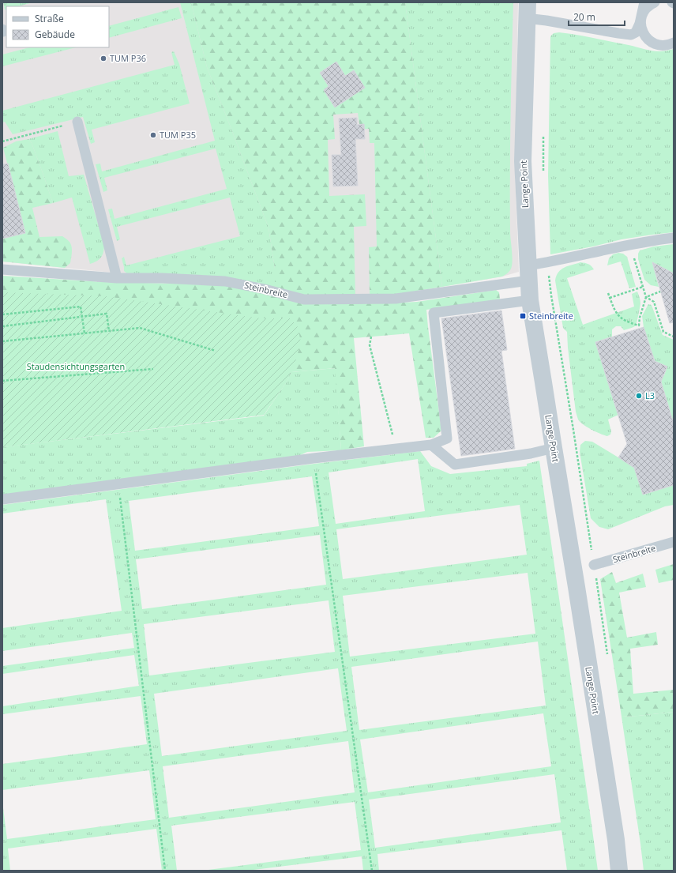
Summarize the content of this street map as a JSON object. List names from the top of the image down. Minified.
{"streets":{"street":["Lange Point"],"lane":["Steinbreite"]},"crossings":[["Lange Point","Steinbreite"]],"parks":["Staudensichtungsgarten"],"places":{"other":["TUM P36","TUM P35","L3"],"transit":["Steinbreite"]},"legend":["Straße","Gebäude"],"scale_bar":"20 m"}
